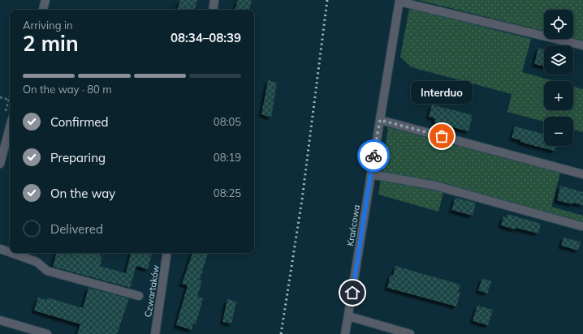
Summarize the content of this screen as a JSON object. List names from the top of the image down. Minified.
{"streets":{"street":["Krańcowa","Czwartaków"]},"places":["Interduo"],"page":{"map_buttons":["+","−"],"heading":["2 min","Arriving in","08:34–08:39"],"bar":"On the way · 80 m","bubble":"Interduo","list":[["Confirmed","08:05"],["Preparing","08:19"],["On the way","08:25"],"Delivered"]}}
